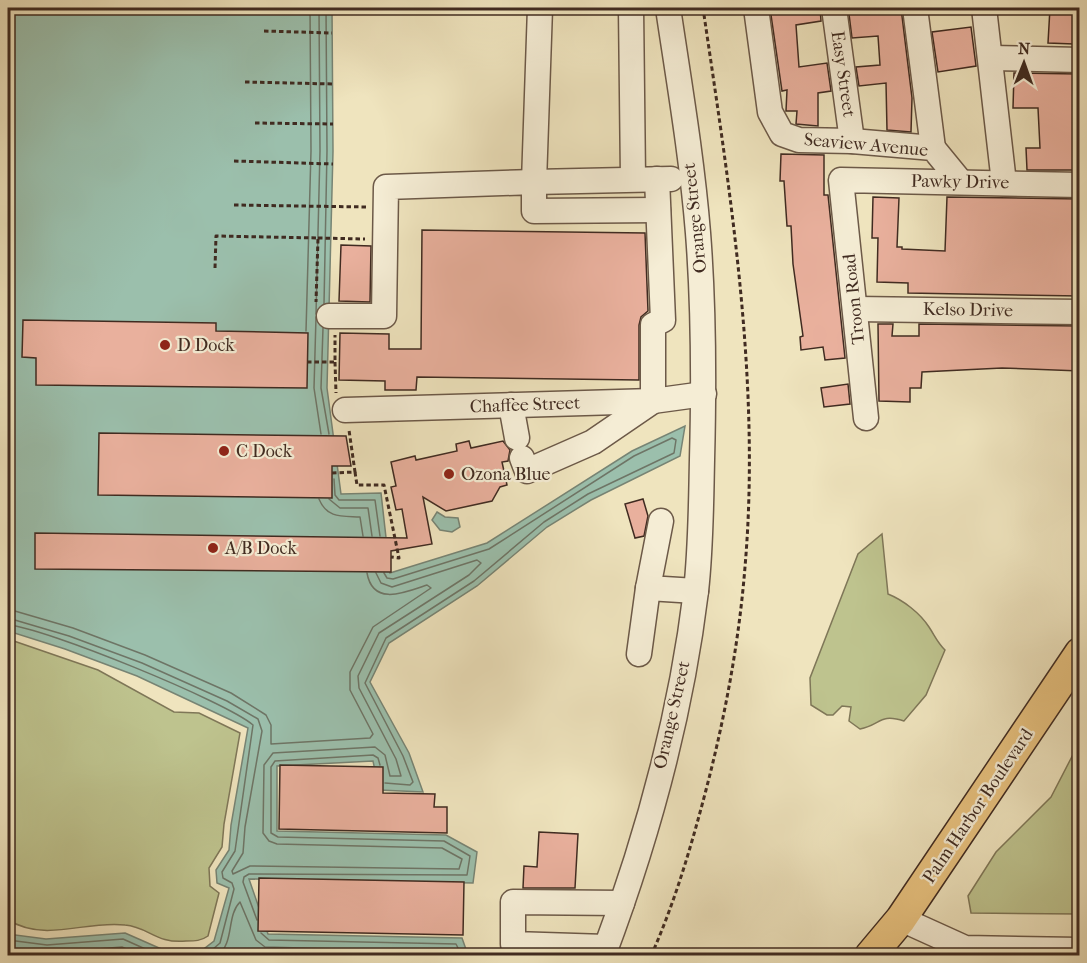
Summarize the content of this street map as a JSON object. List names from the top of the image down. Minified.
{"streets":{"main road":["Palm Harbor Boulevard"],"street":["Easy Street","Seaview Avenue","Pawky Drive","Orange Street","Troon Road","Kelso Drive","Chaffee Street"]},"crossings":[["Easy Street","Seaview Avenue"],["Seaview Avenue","Pawky Drive"],["Pawky Drive","Troon Road"],["Orange Street","Chaffee Street"],["Troon Road","Kelso Drive"]],"places":["D Dock","C Dock","Ozona Blue","A/B Dock"],"north":"top"}
